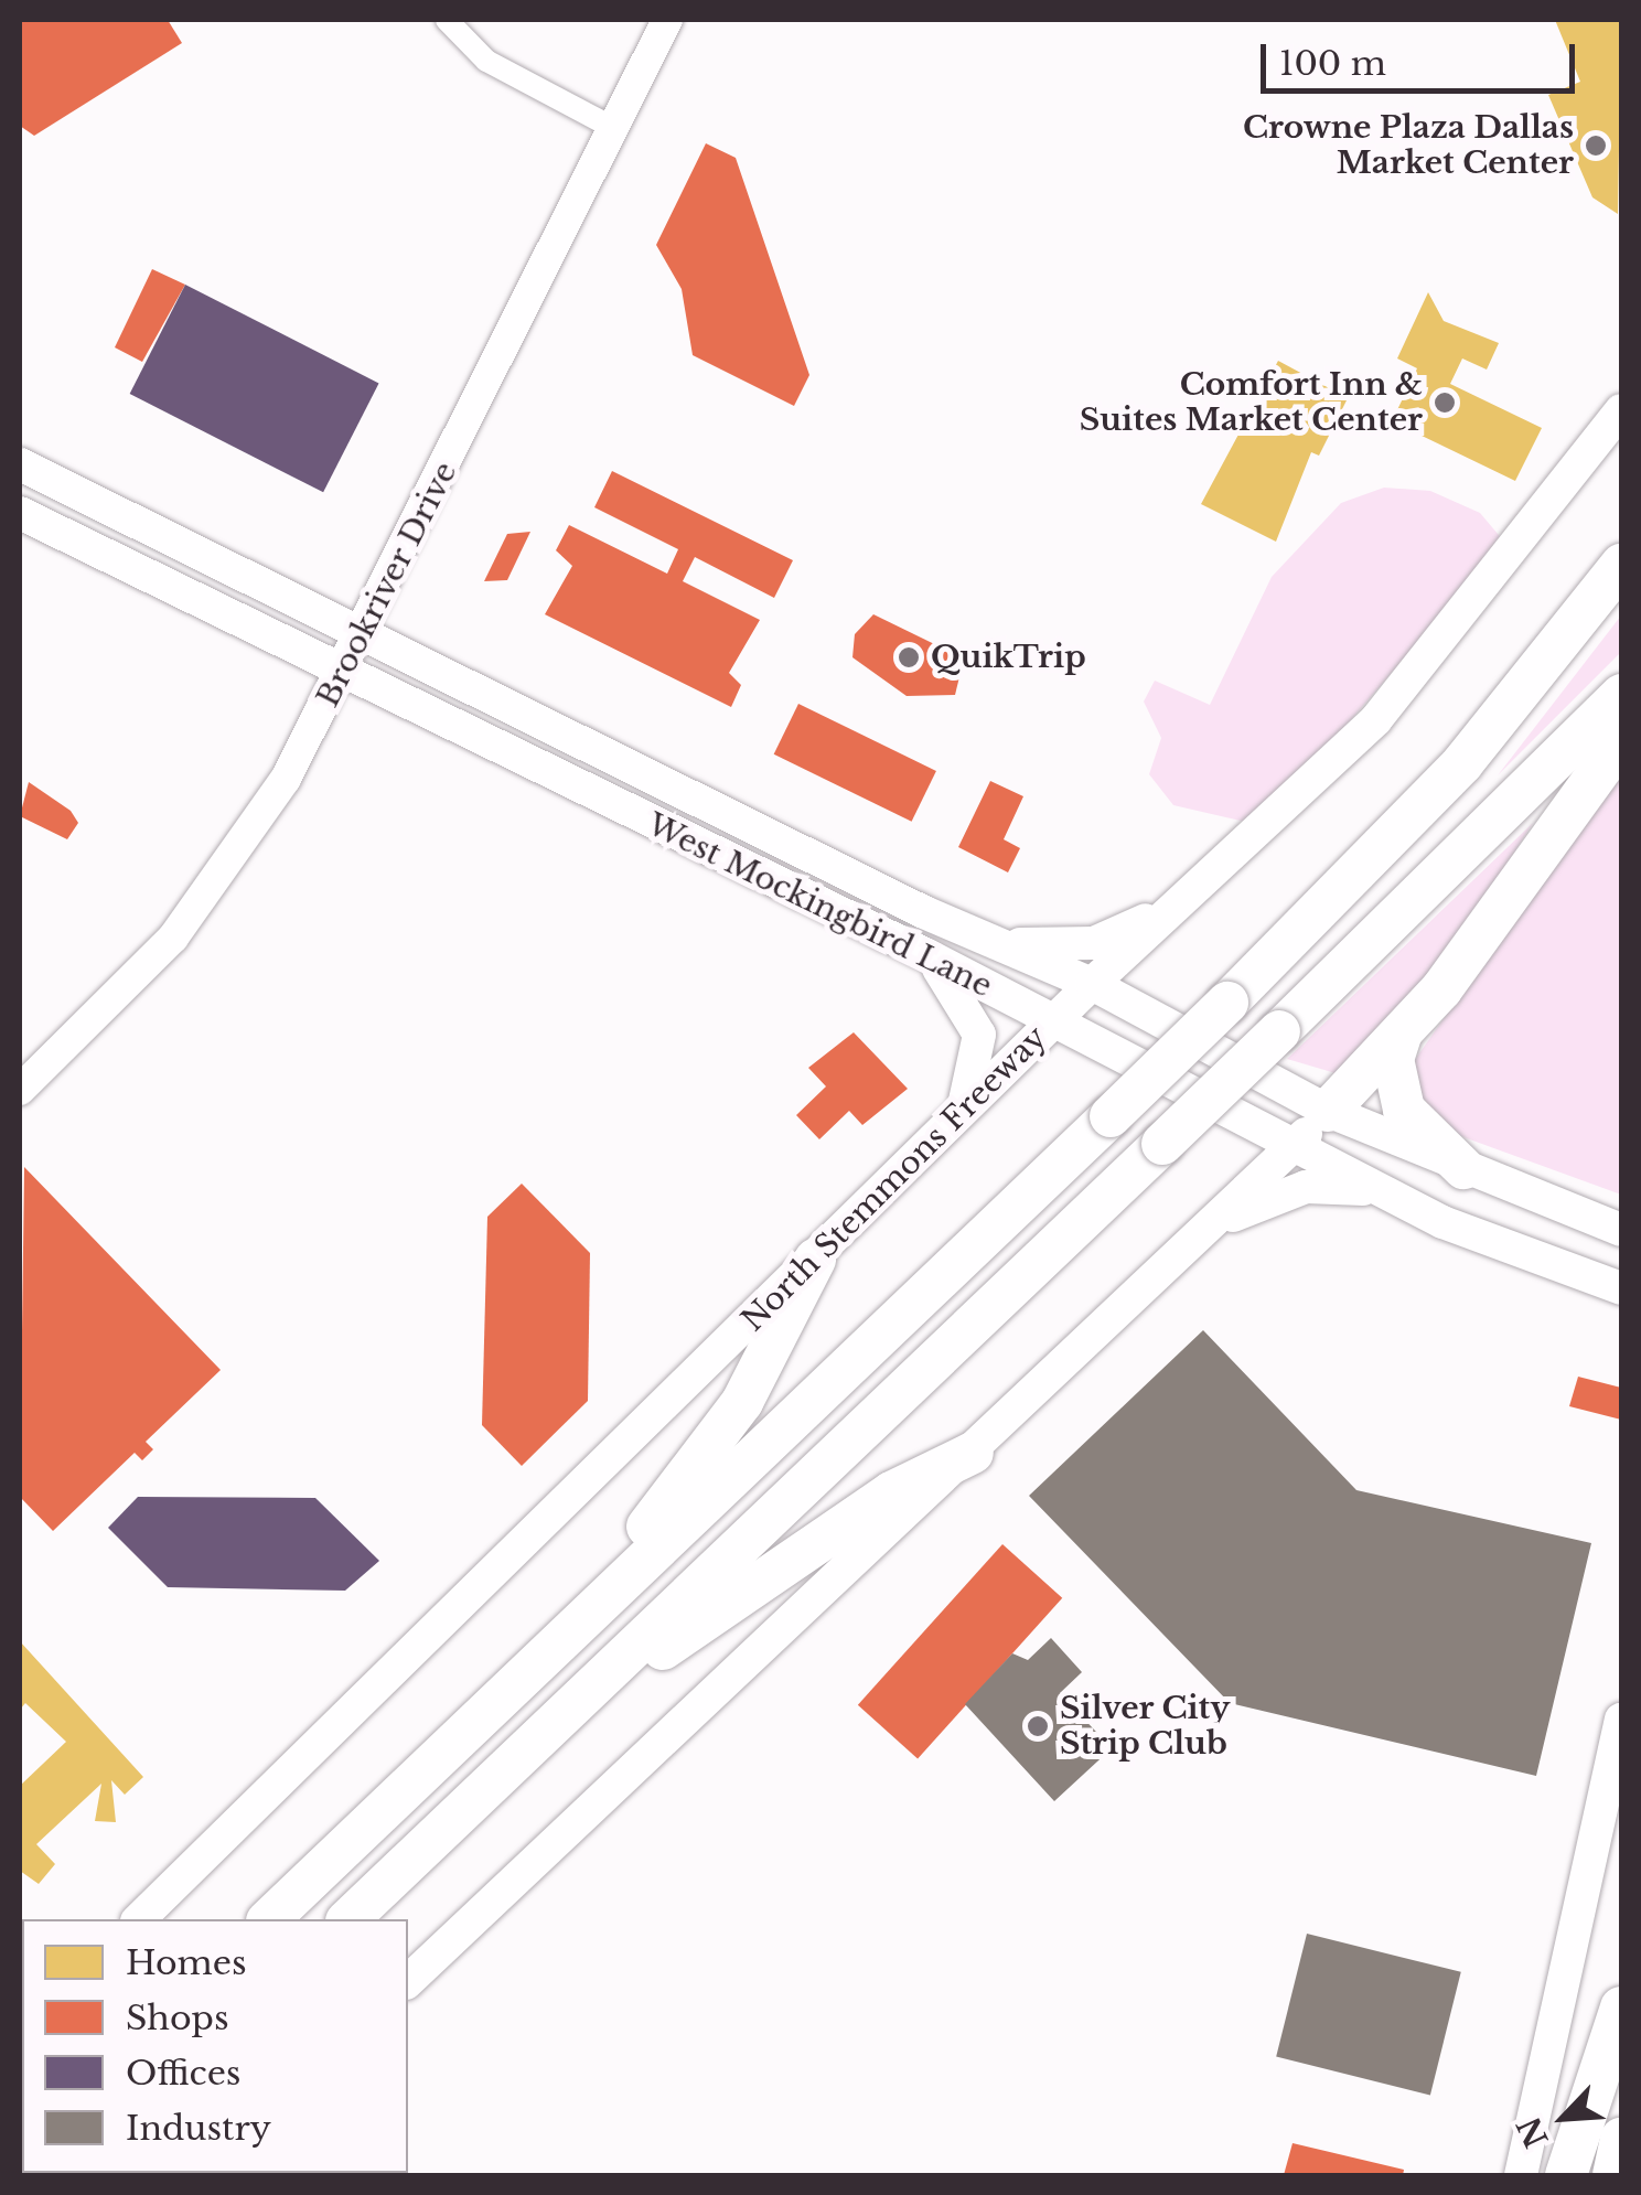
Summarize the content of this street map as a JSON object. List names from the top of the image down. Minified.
{"streets":{"main road":["West Mockingbird Lane","North Stemmons Freeway"],"street":["Brookriver Drive"]},"crossings":[["Brookriver Drive","West Mockingbird Lane"],["West Mockingbird Lane","North Stemmons Freeway"]],"places":["Crowne Plaza Dallas Market Center","Comfort Inn & Suites Market Center","QuikTrip","Silver City Strip Club"],"legend":["Homes","Shops","Offices","Industry"],"scale_bar":"100 m","north":"bottom left"}
